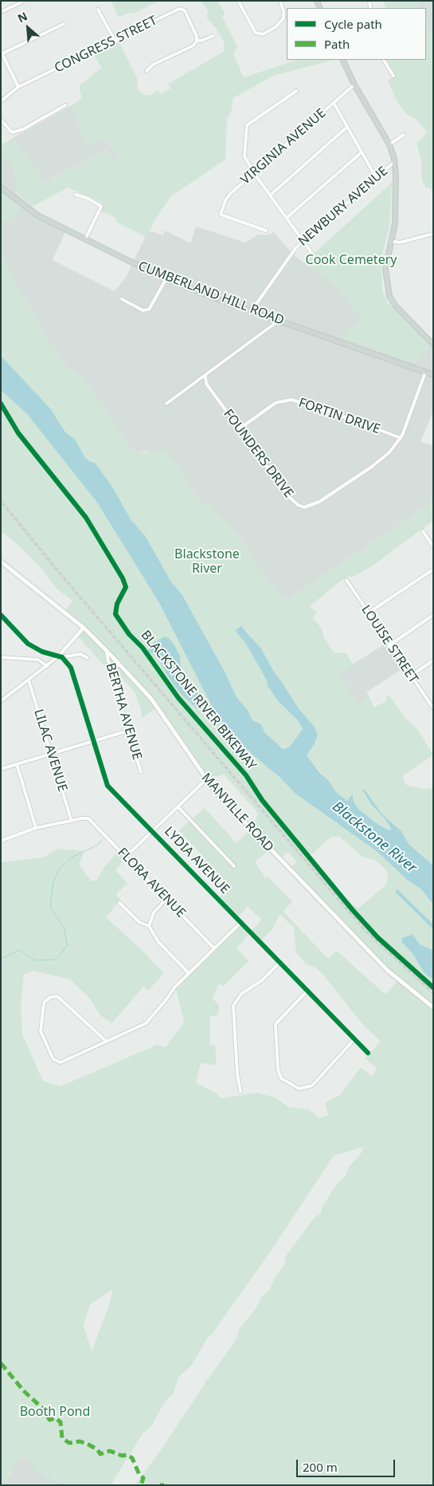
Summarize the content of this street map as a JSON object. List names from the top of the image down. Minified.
{"streets":{"main road":["CUMBERLAND HILL ROAD","MANVILLE ROAD"],"street":["CONGRESS STREET","VIRGINIA AVENUE","NEWBURY AVENUE","FORTIN DRIVE","FOUNDERS DRIVE","LOUISE STREET","BERTHA AVENUE","LILAC AVENUE","LYDIA AVENUE","FLORA AVENUE"],"cycle path":["BLACKSTONE RIVER BIKEWAY"]},"crossings":[["NEWBURY AVENUE","CUMBERLAND HILL ROAD"],["CUMBERLAND HILL ROAD","FOUNDERS DRIVE"],["FORTIN DRIVE","FOUNDERS DRIVE"],["BERTHA AVENUE","MANVILLE ROAD"],["LILAC AVENUE","FLORA AVENUE"]],"water":["Blackstone River"],"parks":["Cook Cemetery","Blackstone River","Booth Pond"],"legend":["Cycle path","Path"],"scale_bar":"200 m","north":"top left"}
